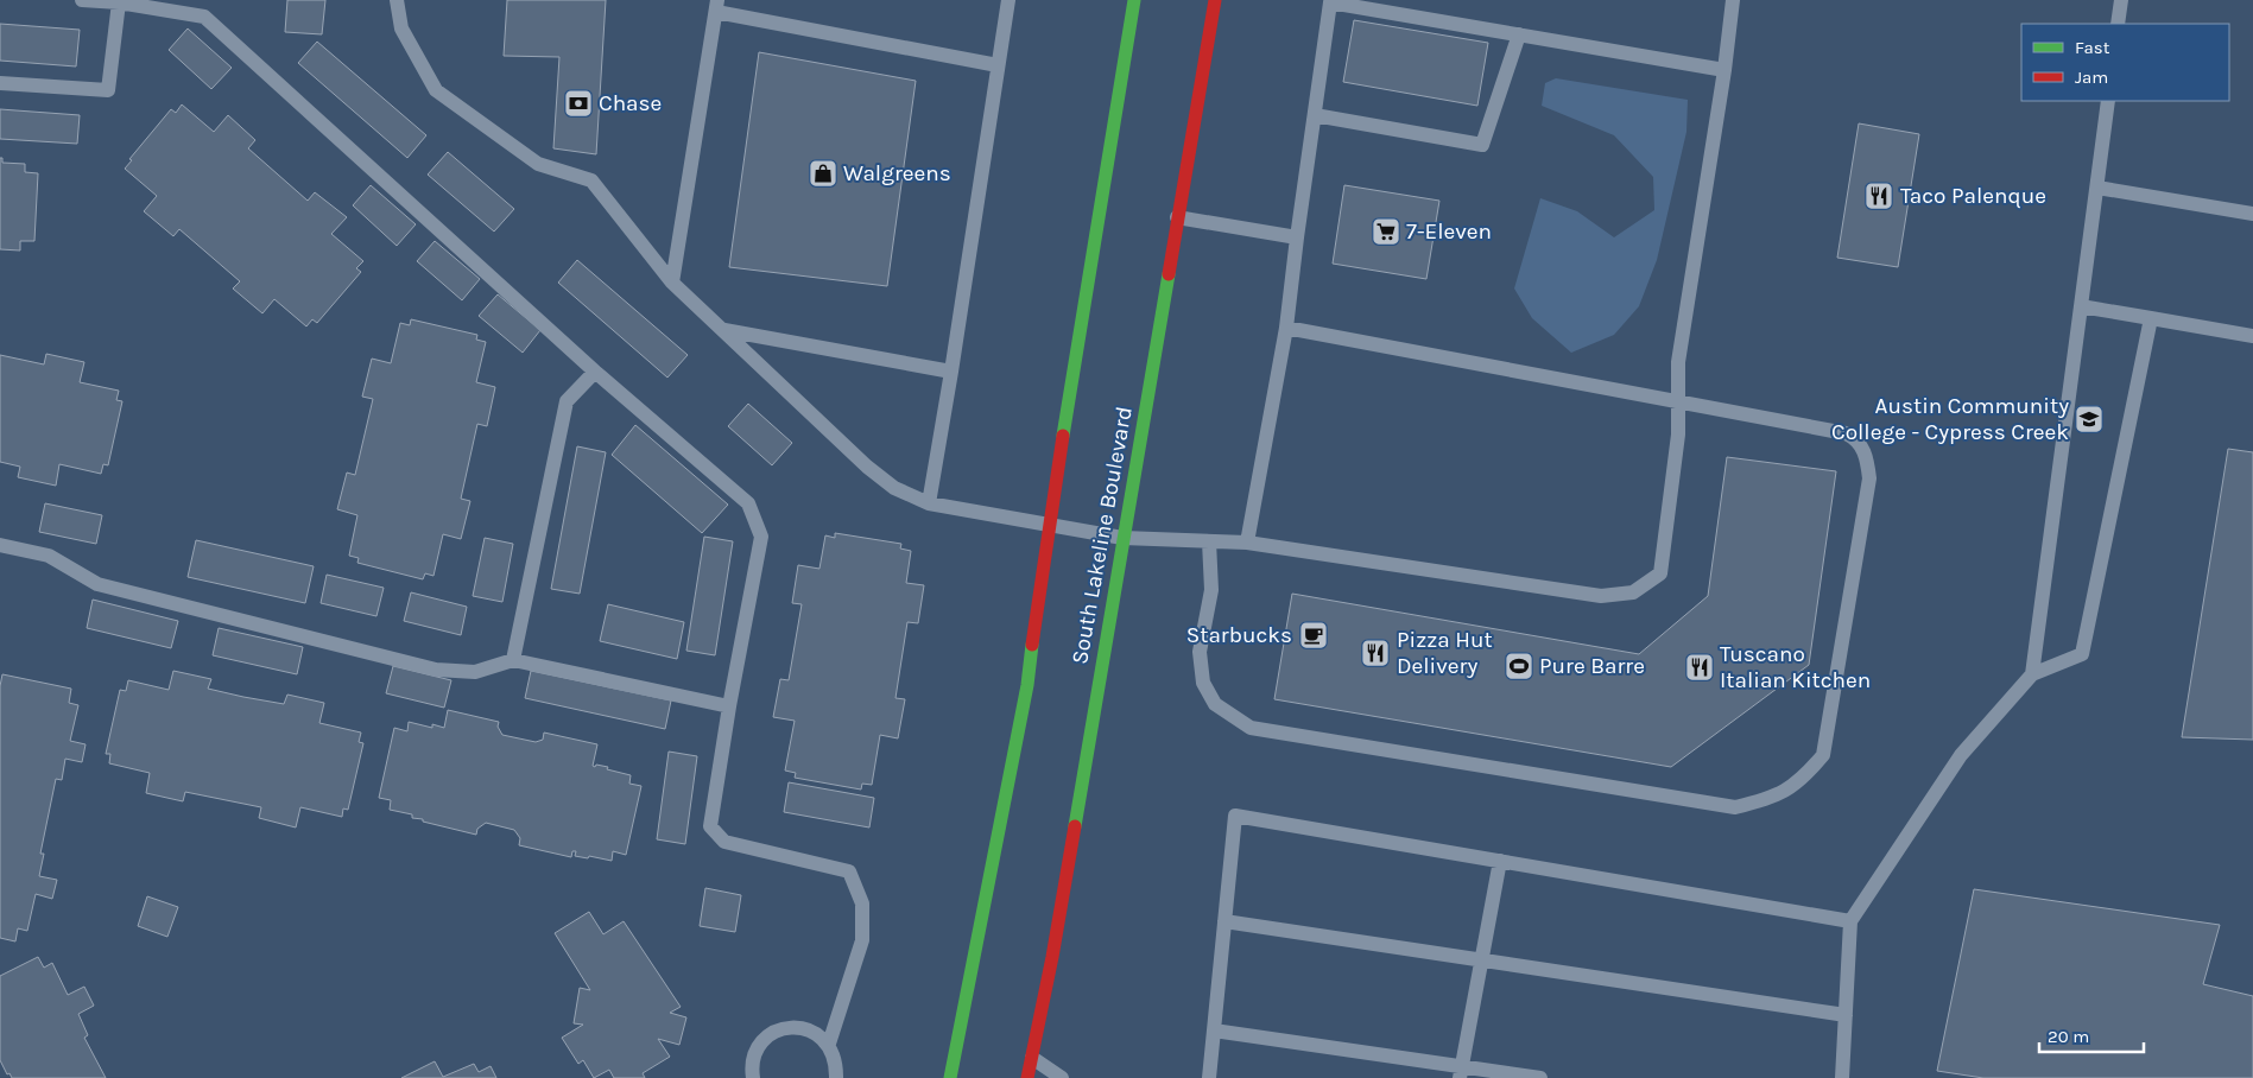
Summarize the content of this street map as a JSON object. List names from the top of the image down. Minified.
{"streets":{"main road":["South Lakeline Boulevard"]},"places":{"bank":["Chase"],"shop":["Walgreens"],"restaurant":["Taco Palenque","Pizza Hut Delivery","Tuscano Italian Kitchen"],"supermarket":["7-Eleven"],"school or university":["Austin Community College - Cypress Creek"],"cafe":["Starbucks"],"sports":["Pure Barre"]},"legend":["Fast","Jam"],"scale_bar":"20 m"}
